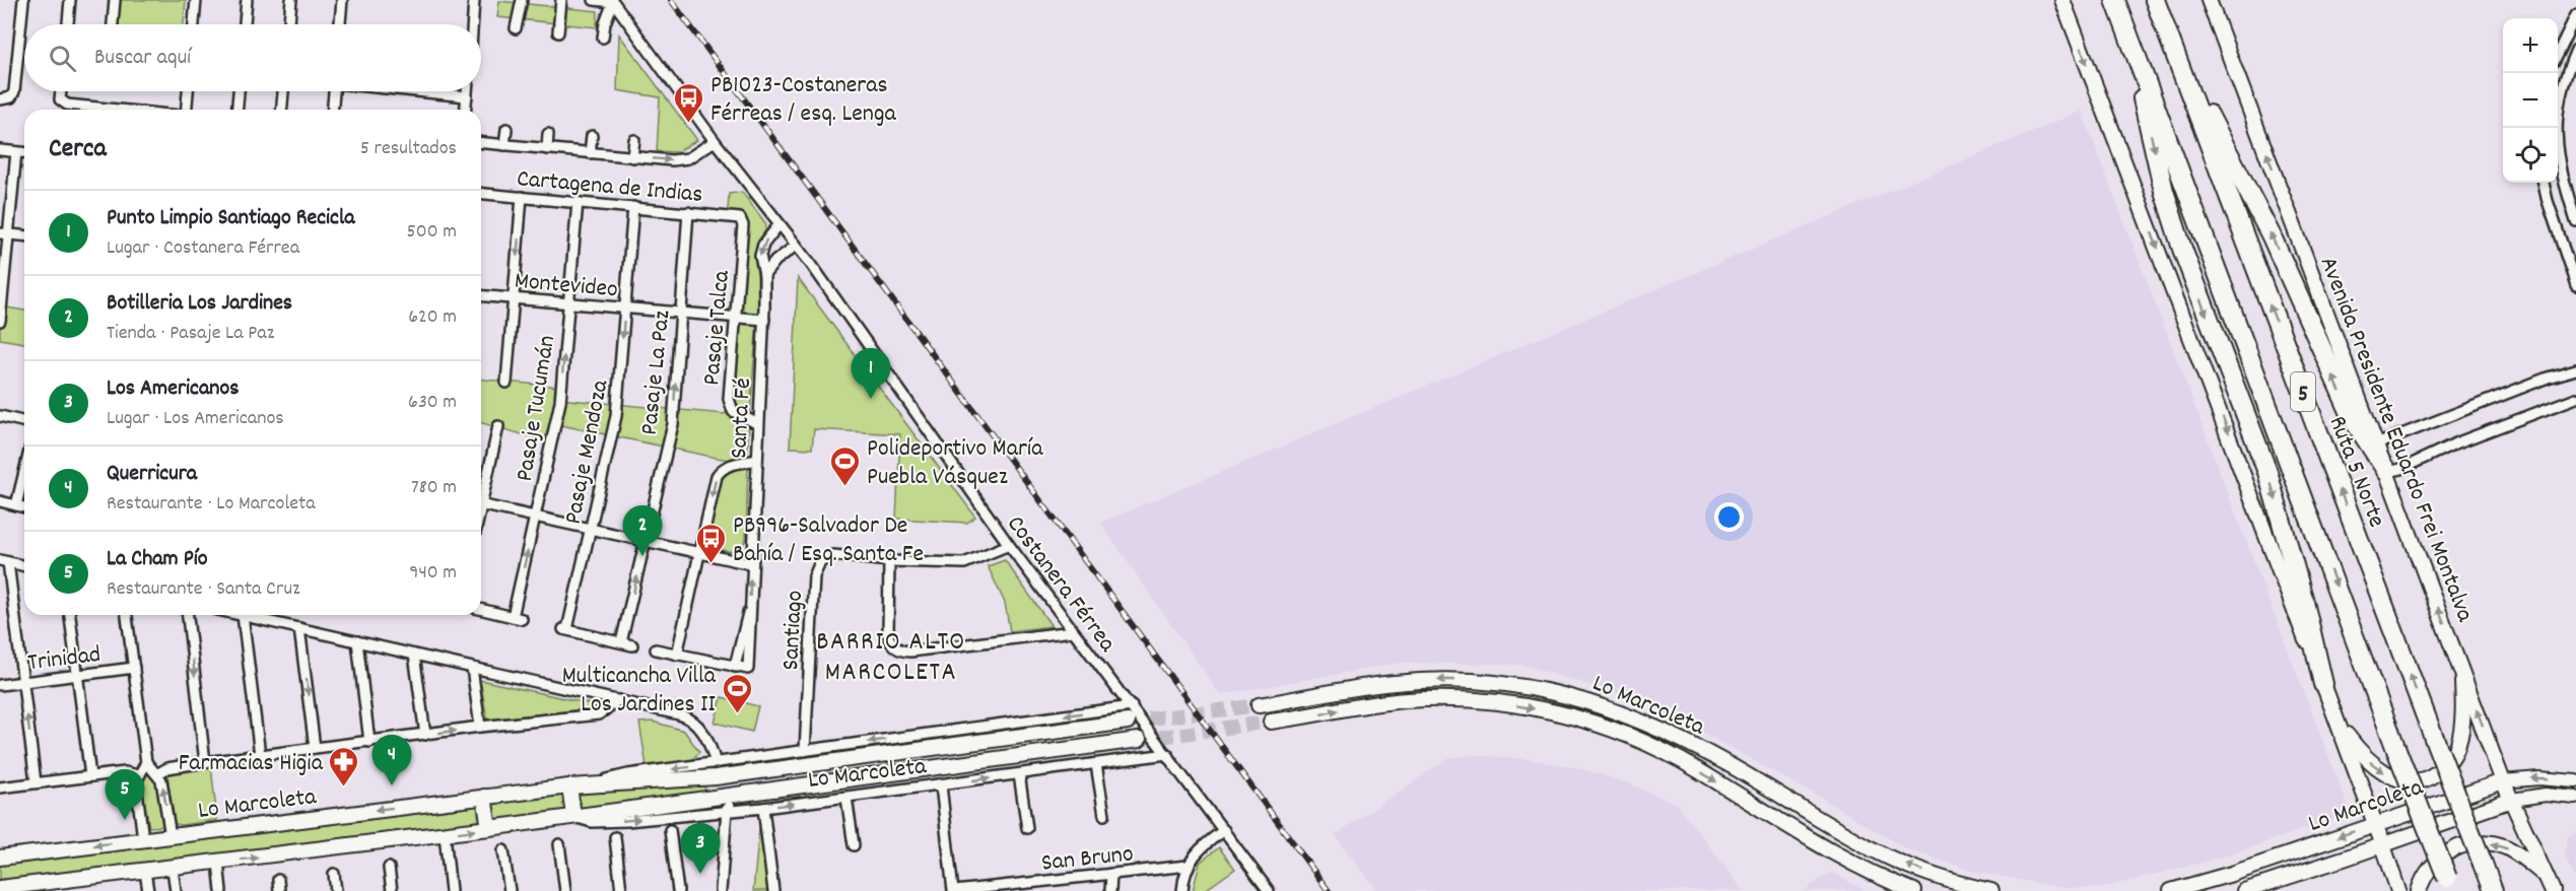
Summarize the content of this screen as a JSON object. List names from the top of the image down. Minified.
{"streets":{"highway":["5","Ruta 5 Norte"],"main road":["Avenida Presidente Eduardo Frei Montalva","Lo Marcoleta"],"street":["Cartagena de Indias","Montevideo","Pasaje Talca","Pasaje La Paz","Pasaje Tucumán","Santa Fé","Pasaje Mendoza","Costanera Férrea","Santiago","Trinidad","San Bruno"]},"crossings":[["Cartagena de Indias","Pasaje Talca"],["Cartagena de Indias","Pasaje La Paz"],["Cartagena de Indias","Pasaje Tucumán"],["Cartagena de Indias","Pasaje Mendoza"],["Montevideo","Pasaje Talca"],["Montevideo","Pasaje La Paz"],["Montevideo","Pasaje Tucumán"],["Montevideo","Santa Fé"],["Montevideo","Pasaje Mendoza"],["Pasaje Talca","Santa Fé"],["Pasaje La Paz","Pasaje Mendoza"],["Santa Fé","Costanera Férrea"],["Avenida Presidente Eduardo Frei Montalva","Lo Marcoleta"],["Costanera Férrea","Santiago"],["Costanera Férrea","Lo Marcoleta"],["Santiago","Lo Marcoleta"]],"one_way":["Avenida Presidente Eduardo Frei Montalva","Pasaje Mendoza"],"districts":["BARRIO ALTO MARCOLETA"],"places":{"bus stop":["PB1023-Costaneras Férreas / esq. Lenga","PB996-Salvador De Bahía / Esq. Santa Fe"],"sports":["Polideportivo María Puebla Vásquez","Multicancha Villa Los Jardines II"],"pharmacy":["Farmacias Higia"]},"page":{"map_buttons":["+","−"],"search":"Buscar aquí","heading":["Cerca","5 resultados"],"list":[{"mark":"1","name":"Punto Limpio Santiago Recicla","note":"Lugar · Costanera Férrea","value":"500 m"},{"mark":"2","name":"Botilleria Los Jardines","note":"Tienda · Pasaje La Paz","value":"620 m"},{"mark":"3","name":"Los Americanos","note":"Lugar · Los Americanos","value":"630 m"},{"mark":"4","name":"Querricura","note":"Restaurante · Lo Marcoleta","value":"780 m"},{"mark":"5","name":"La Cham Pío","note":"Restaurante · Santa Cruz","value":"940 m"}],"pins":["1","2","4","5","3"]}}
